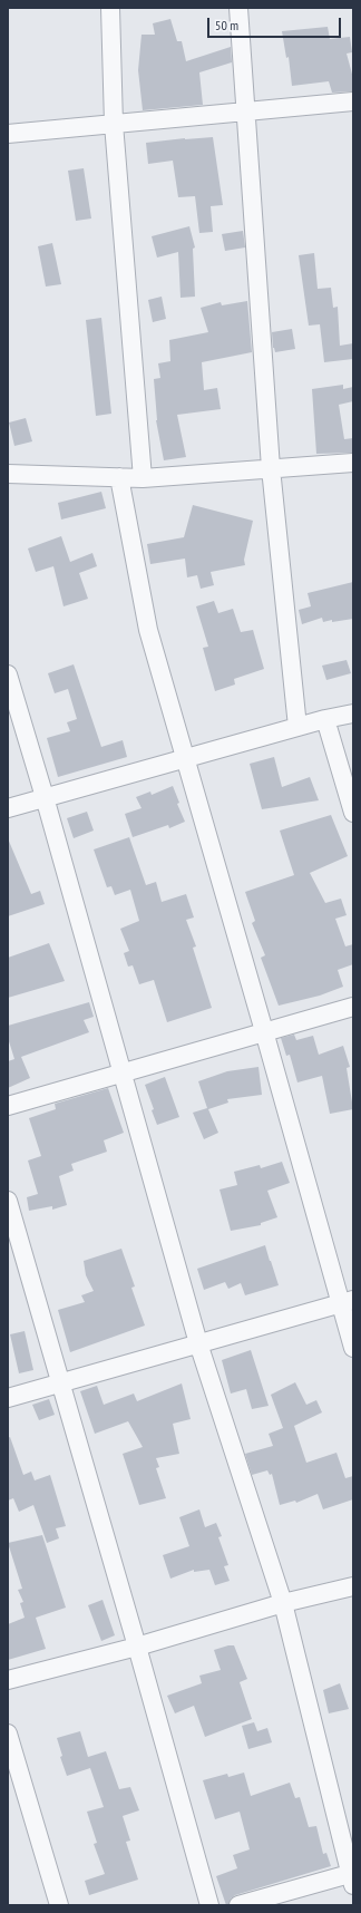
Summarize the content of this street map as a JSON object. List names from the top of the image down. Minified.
{"scale_bar":"50 m"}
